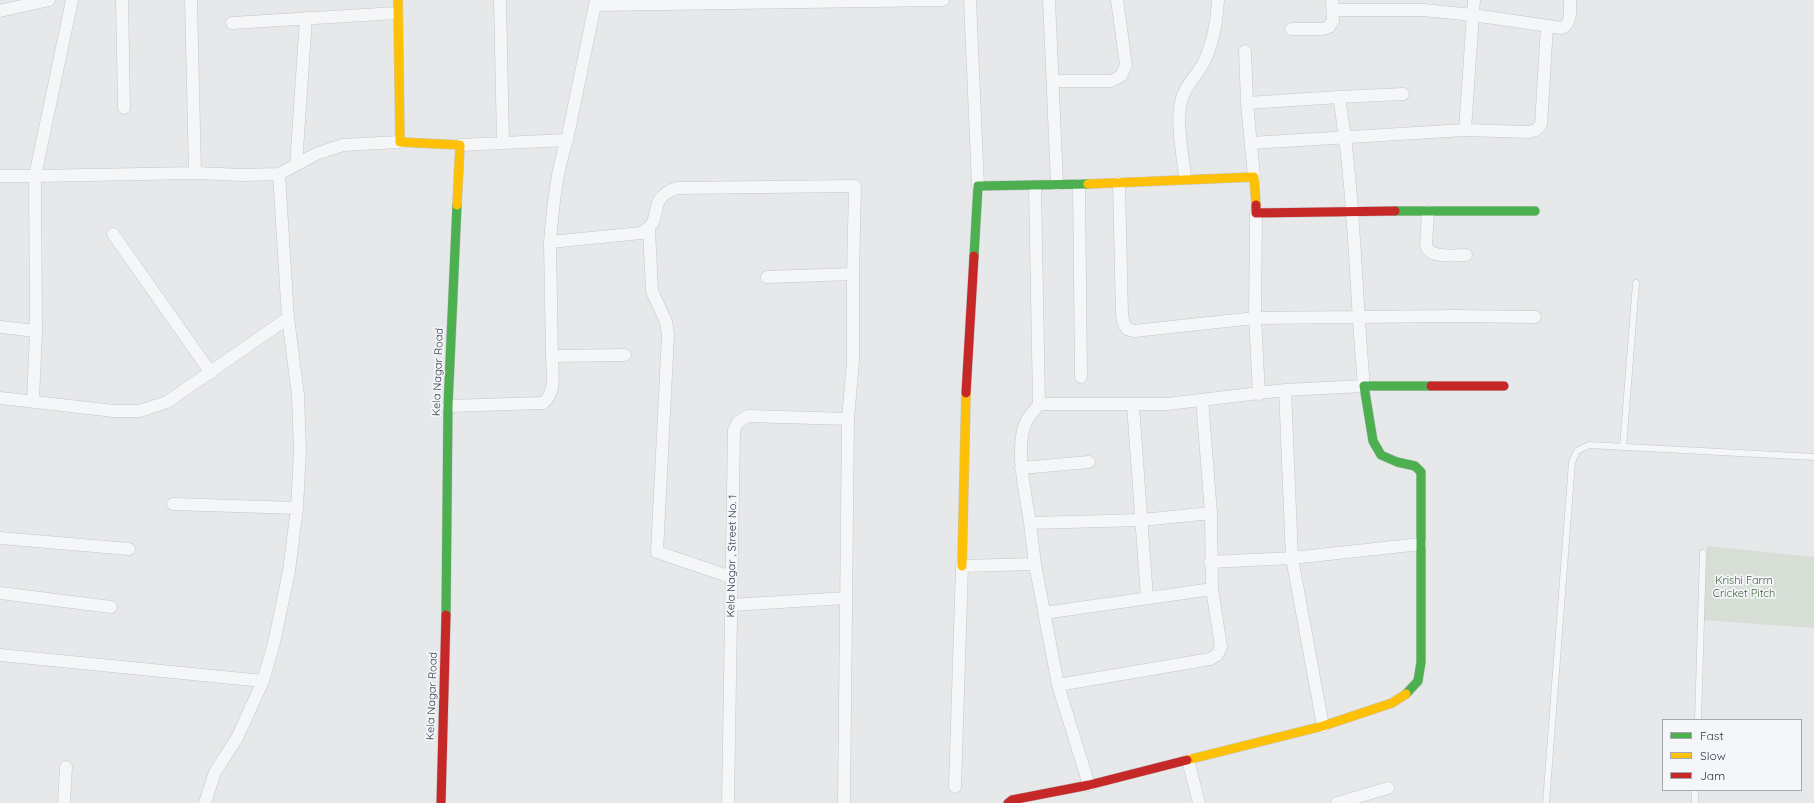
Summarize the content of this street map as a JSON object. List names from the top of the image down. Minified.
{"streets":{"street":["Kela Nagar Road","Kela Nagar , Street No. 1"]},"parks":["Krishi Farm Cricket Pitch"],"legend":["Fast","Slow","Jam"]}
